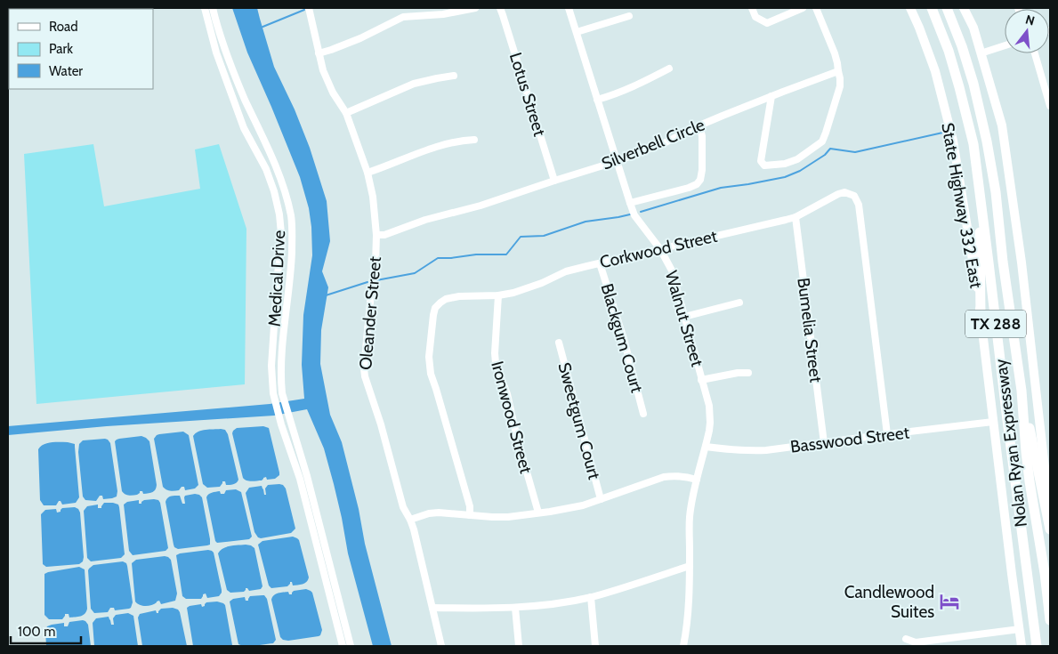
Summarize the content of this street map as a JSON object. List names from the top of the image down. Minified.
{"streets":{"highway":["TX 288","Nolan Ryan Expressway"],"main road":["State Highway 332 East"],"street":["Lotus Street","Silverbell Circle","Corkwood Street","Medical Drive","Oleander Street","Walnut Street","Bumelia Street","Blackgum Court","Ironwood Street","Sweetgum Court","Basswood Street"]},"crossings":[["Lotus Street","Silverbell Circle"],["Silverbell Circle","Oleander Street"],["Silverbell Circle","Walnut Street"],["State Highway 332 East","Basswood Street"],["Corkwood Street","Walnut Street"],["Corkwood Street","Bumelia Street"],["Corkwood Street","Blackgum Court"],["Corkwood Street","Ironwood Street"],["Corkwood Street","Basswood Street"],["Walnut Street","Basswood Street"],["Bumelia Street","Basswood Street"]],"places":{"hotel":["Candlewood Suites"]},"legend":["Road","Park","Water"],"scale_bar":"100 m","north":"top"}
